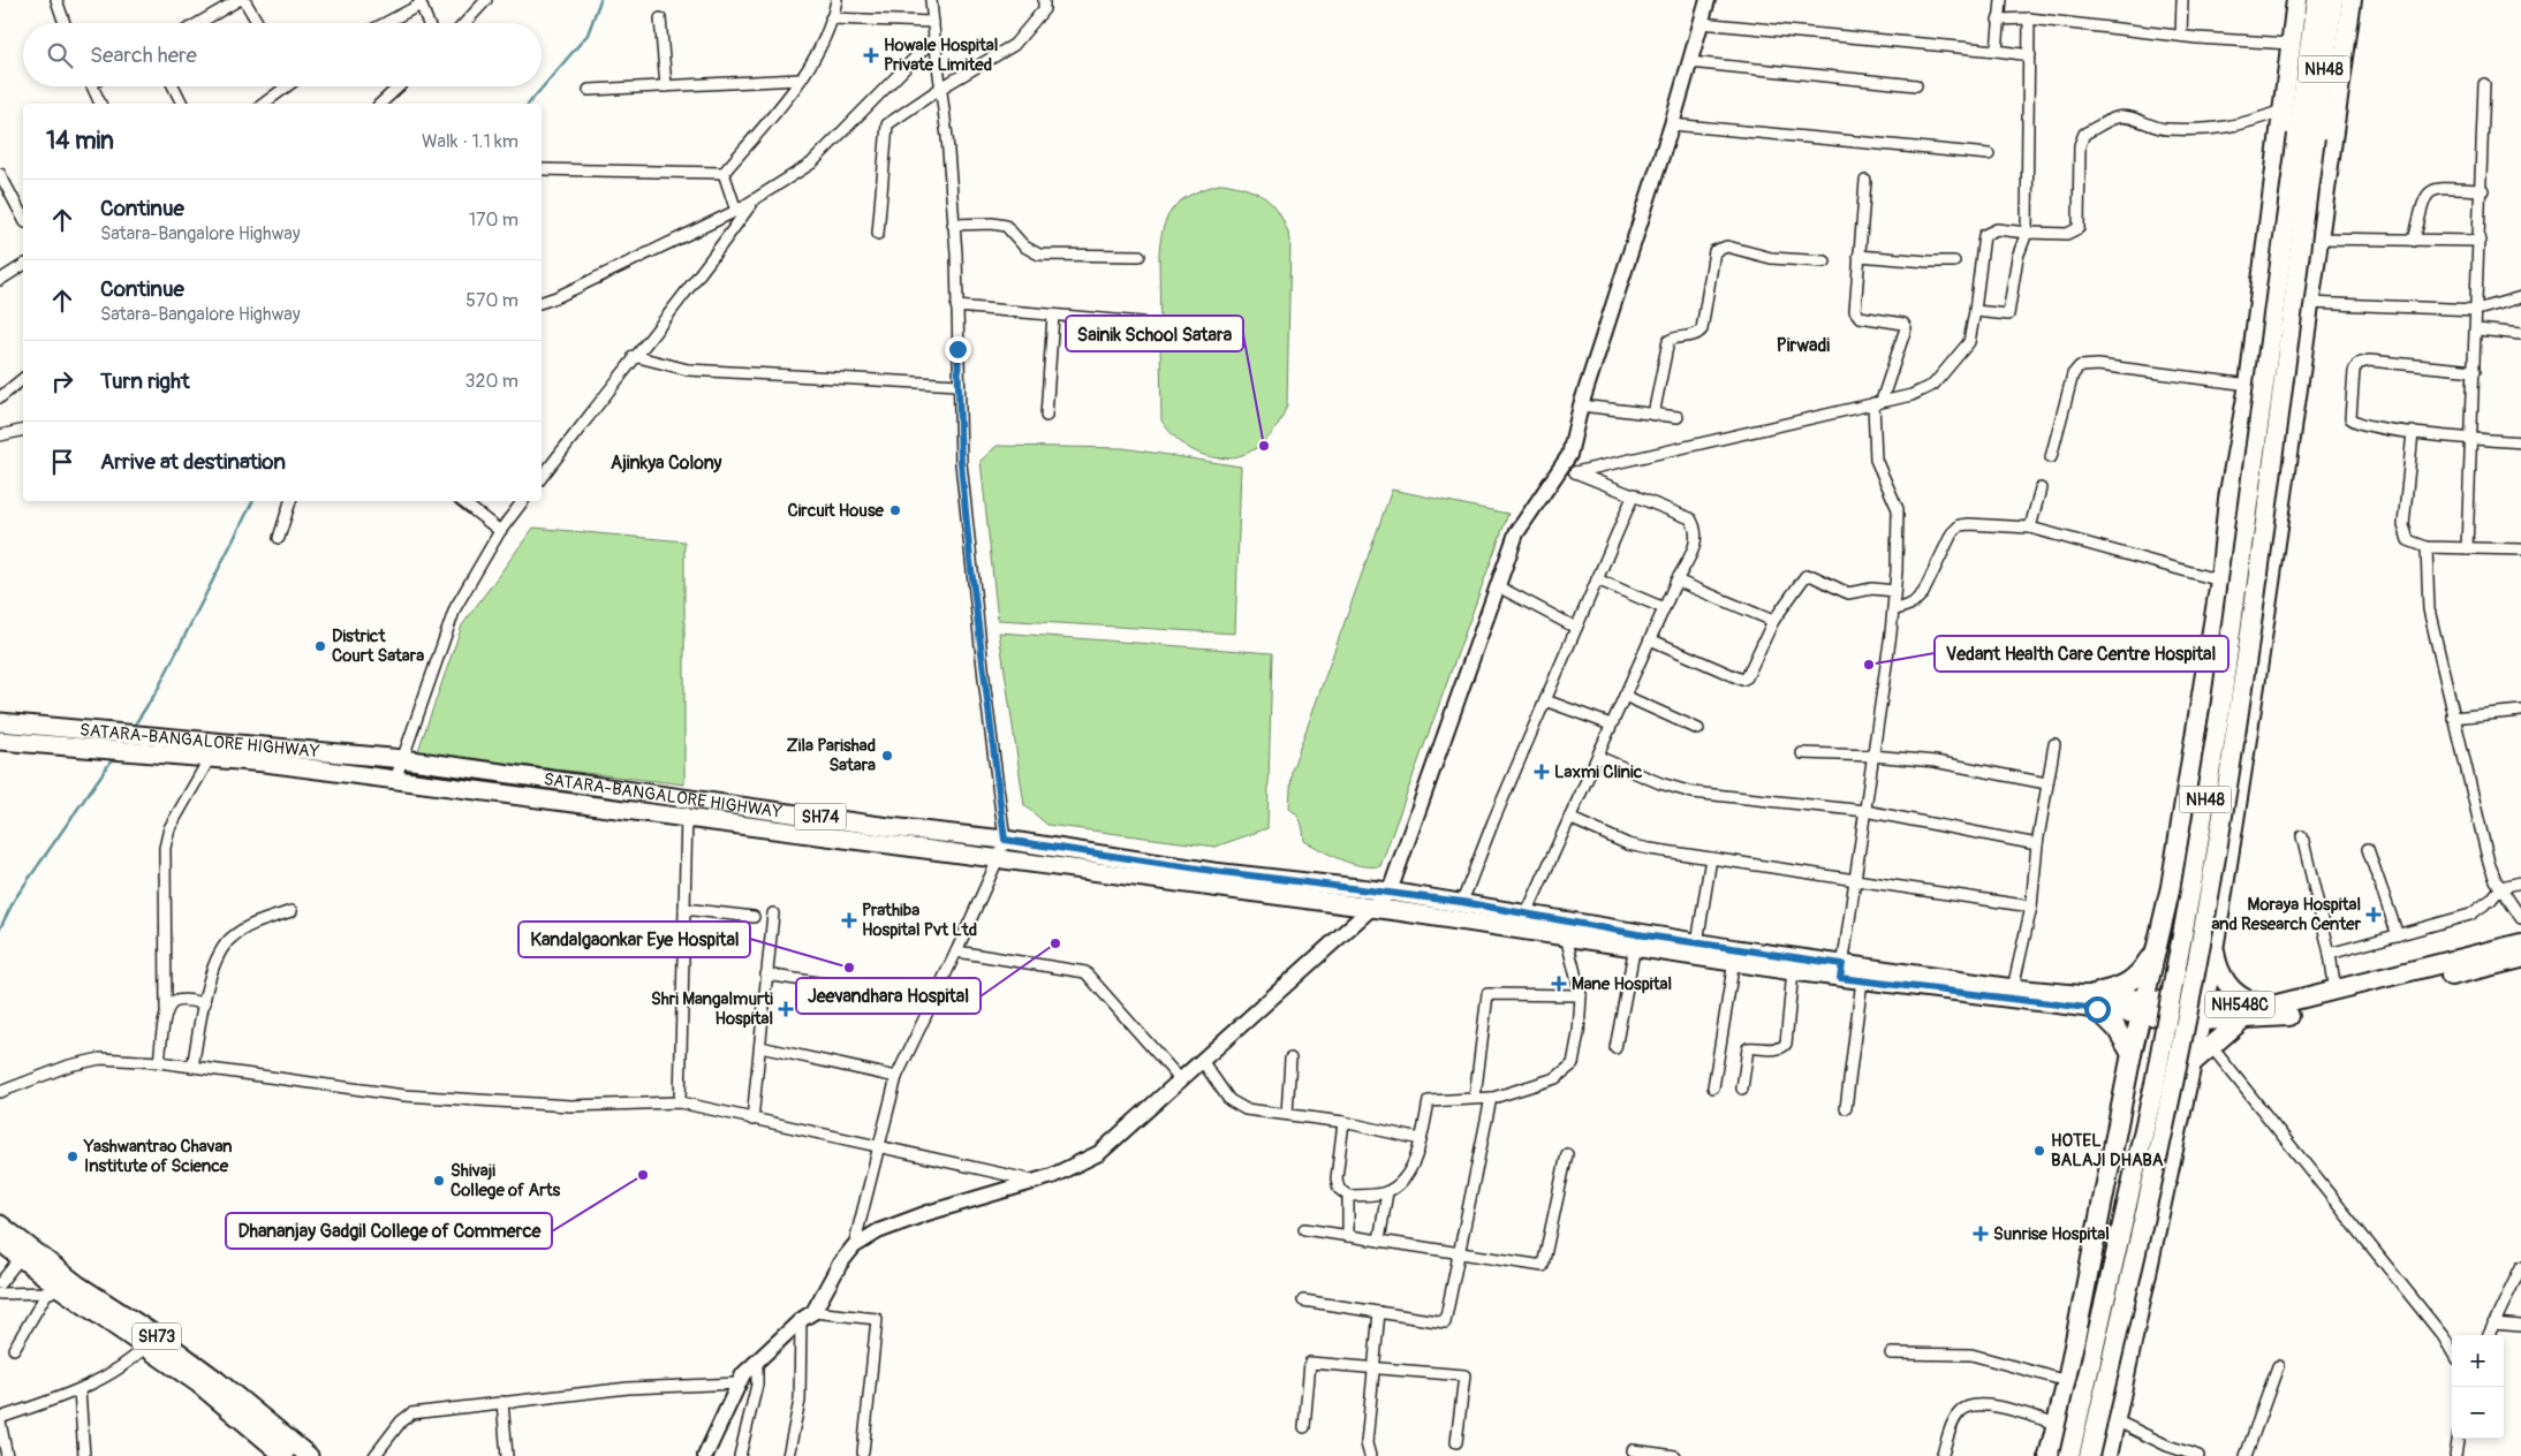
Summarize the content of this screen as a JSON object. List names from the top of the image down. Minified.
{"streets":{"highway":["NH48","SATARA-BANGALORE HIGHWAY","SH74","NH548C"],"main road":["SH73"]},"crossings":[["SATARA-BANGALORE HIGHWAY","NH548C"]],"districts":["Pirwadi","Ajinkya Colony"],"places":{"health":["Howale Hospital Private Limited","Laxmi Clinic","Moraya Hospital and Research Center","Prathiba Hospital Pvt Ltd","Mane Hospital","Shri Mangalmurti Hospital","Sunrise Hospital"],"other":["Sainik School Satara","Circuit House","District Court Satara","Vedant Health Care Centre Hospital","Zila Parishad Satara","Jeevandhara Hospital","Kandalgaonkar Eye Hospital","HOTEL BALAJI DHABA","Yashwantrao Chavan Institute of Science","Dhananjay Gadgil College of Commerce","Shivaji College of Arts"]},"page":{"search":"Search here","heading":["14 min","Walk · 1.1 km"],"list":[["Continue","Satara-Bangalore Highway","170 m"],["Continue","Satara-Bangalore Highway","570 m"],["Turn right","320 m"],"Arrive at destination"],"map_buttons":["+","−"]}}
